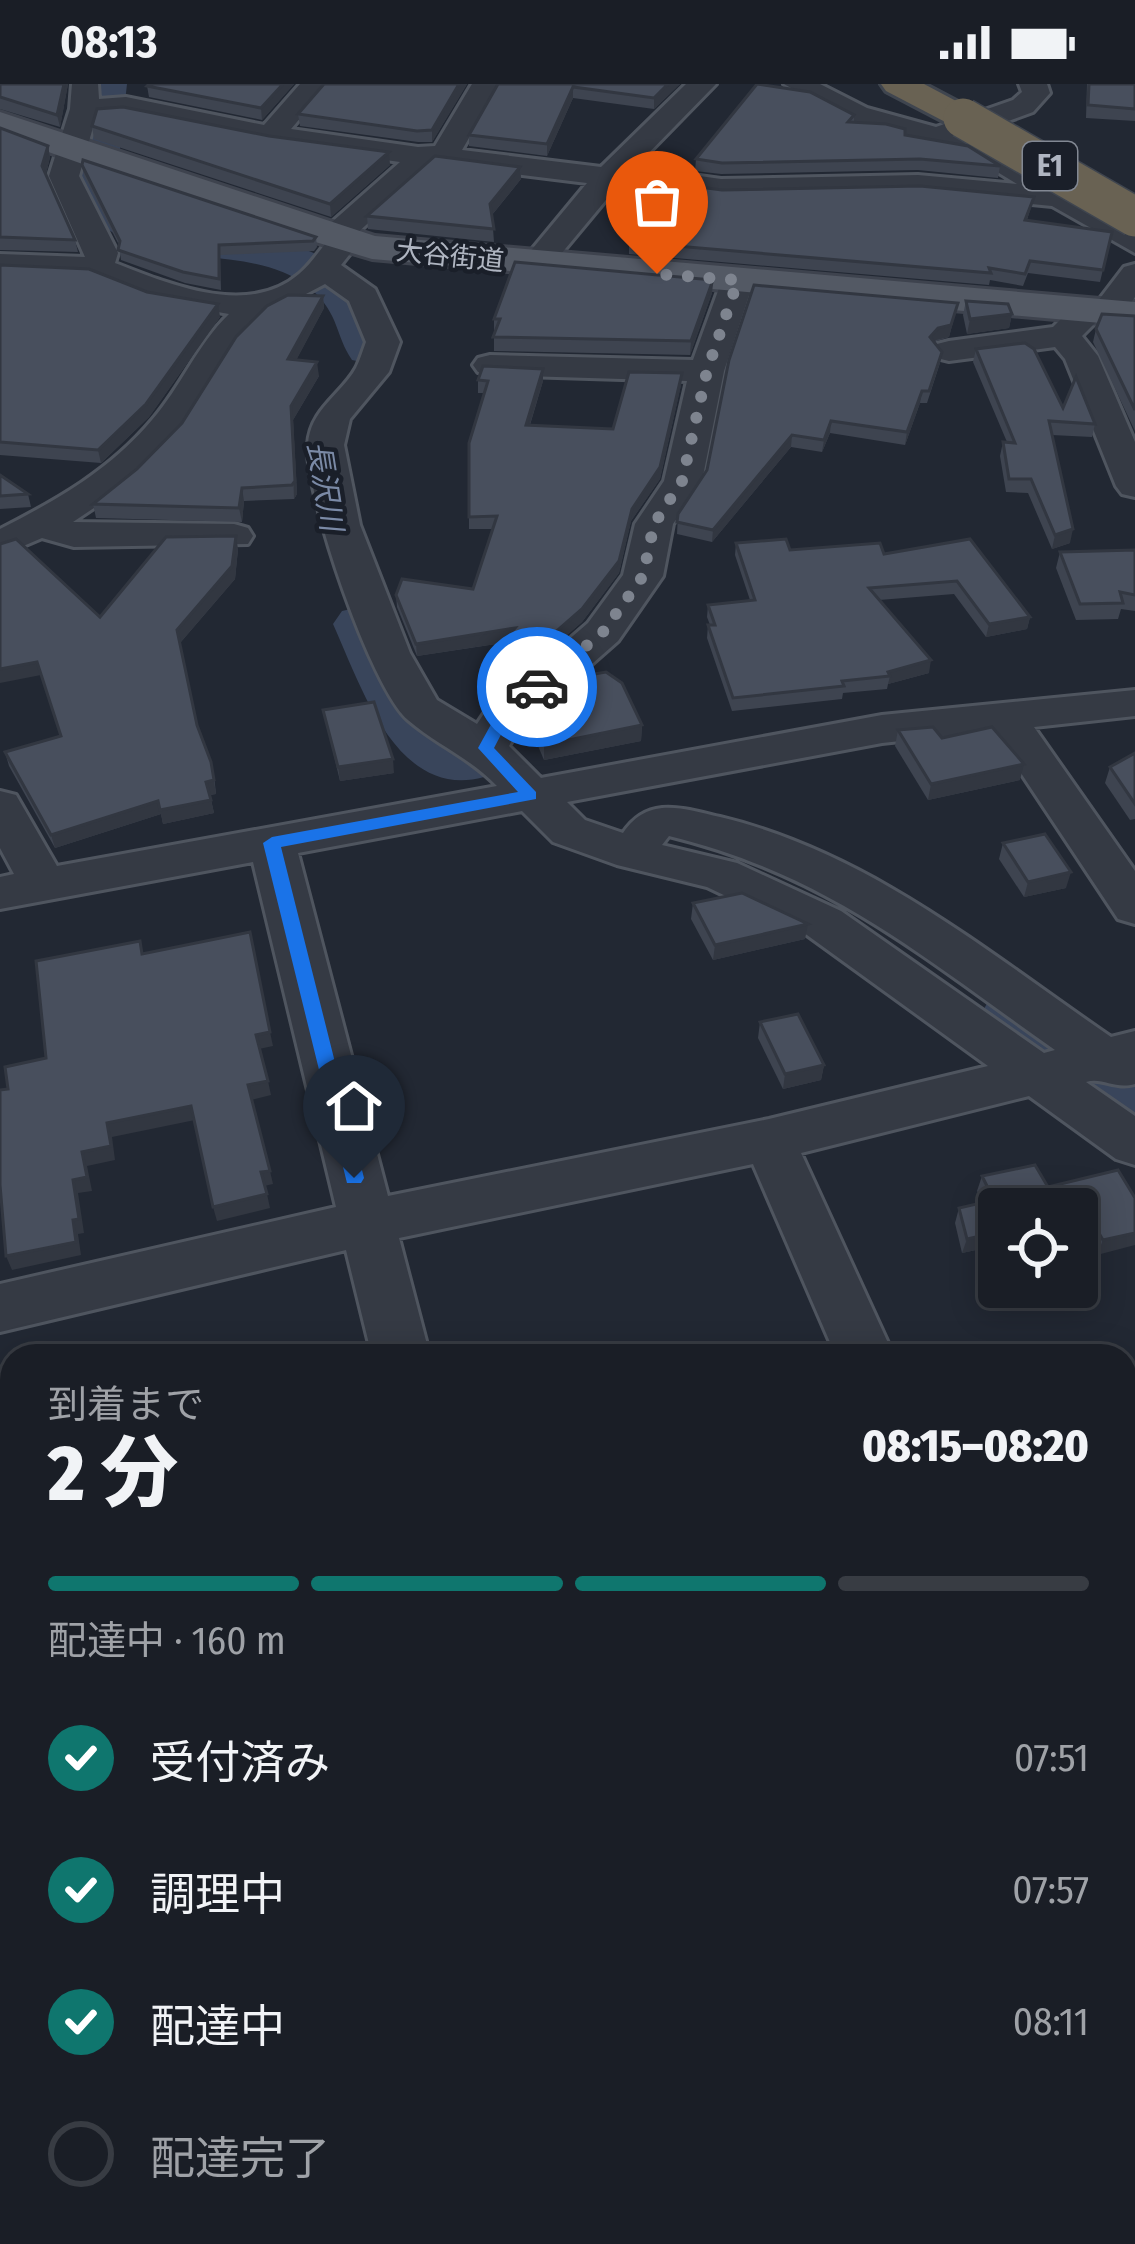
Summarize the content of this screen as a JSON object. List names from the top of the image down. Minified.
{"streets":{"highway":["E1"],"main road":["大谷街道"]},"water":["長沢川"],"page":{"status":"08:13","heading":["2 分","到着まで","08:15–08:20"],"bar":"配達中 · 160 m","list":[["受付済み","07:51"],["調理中","07:57"],["配達中","08:11"],"配達完了"]}}
